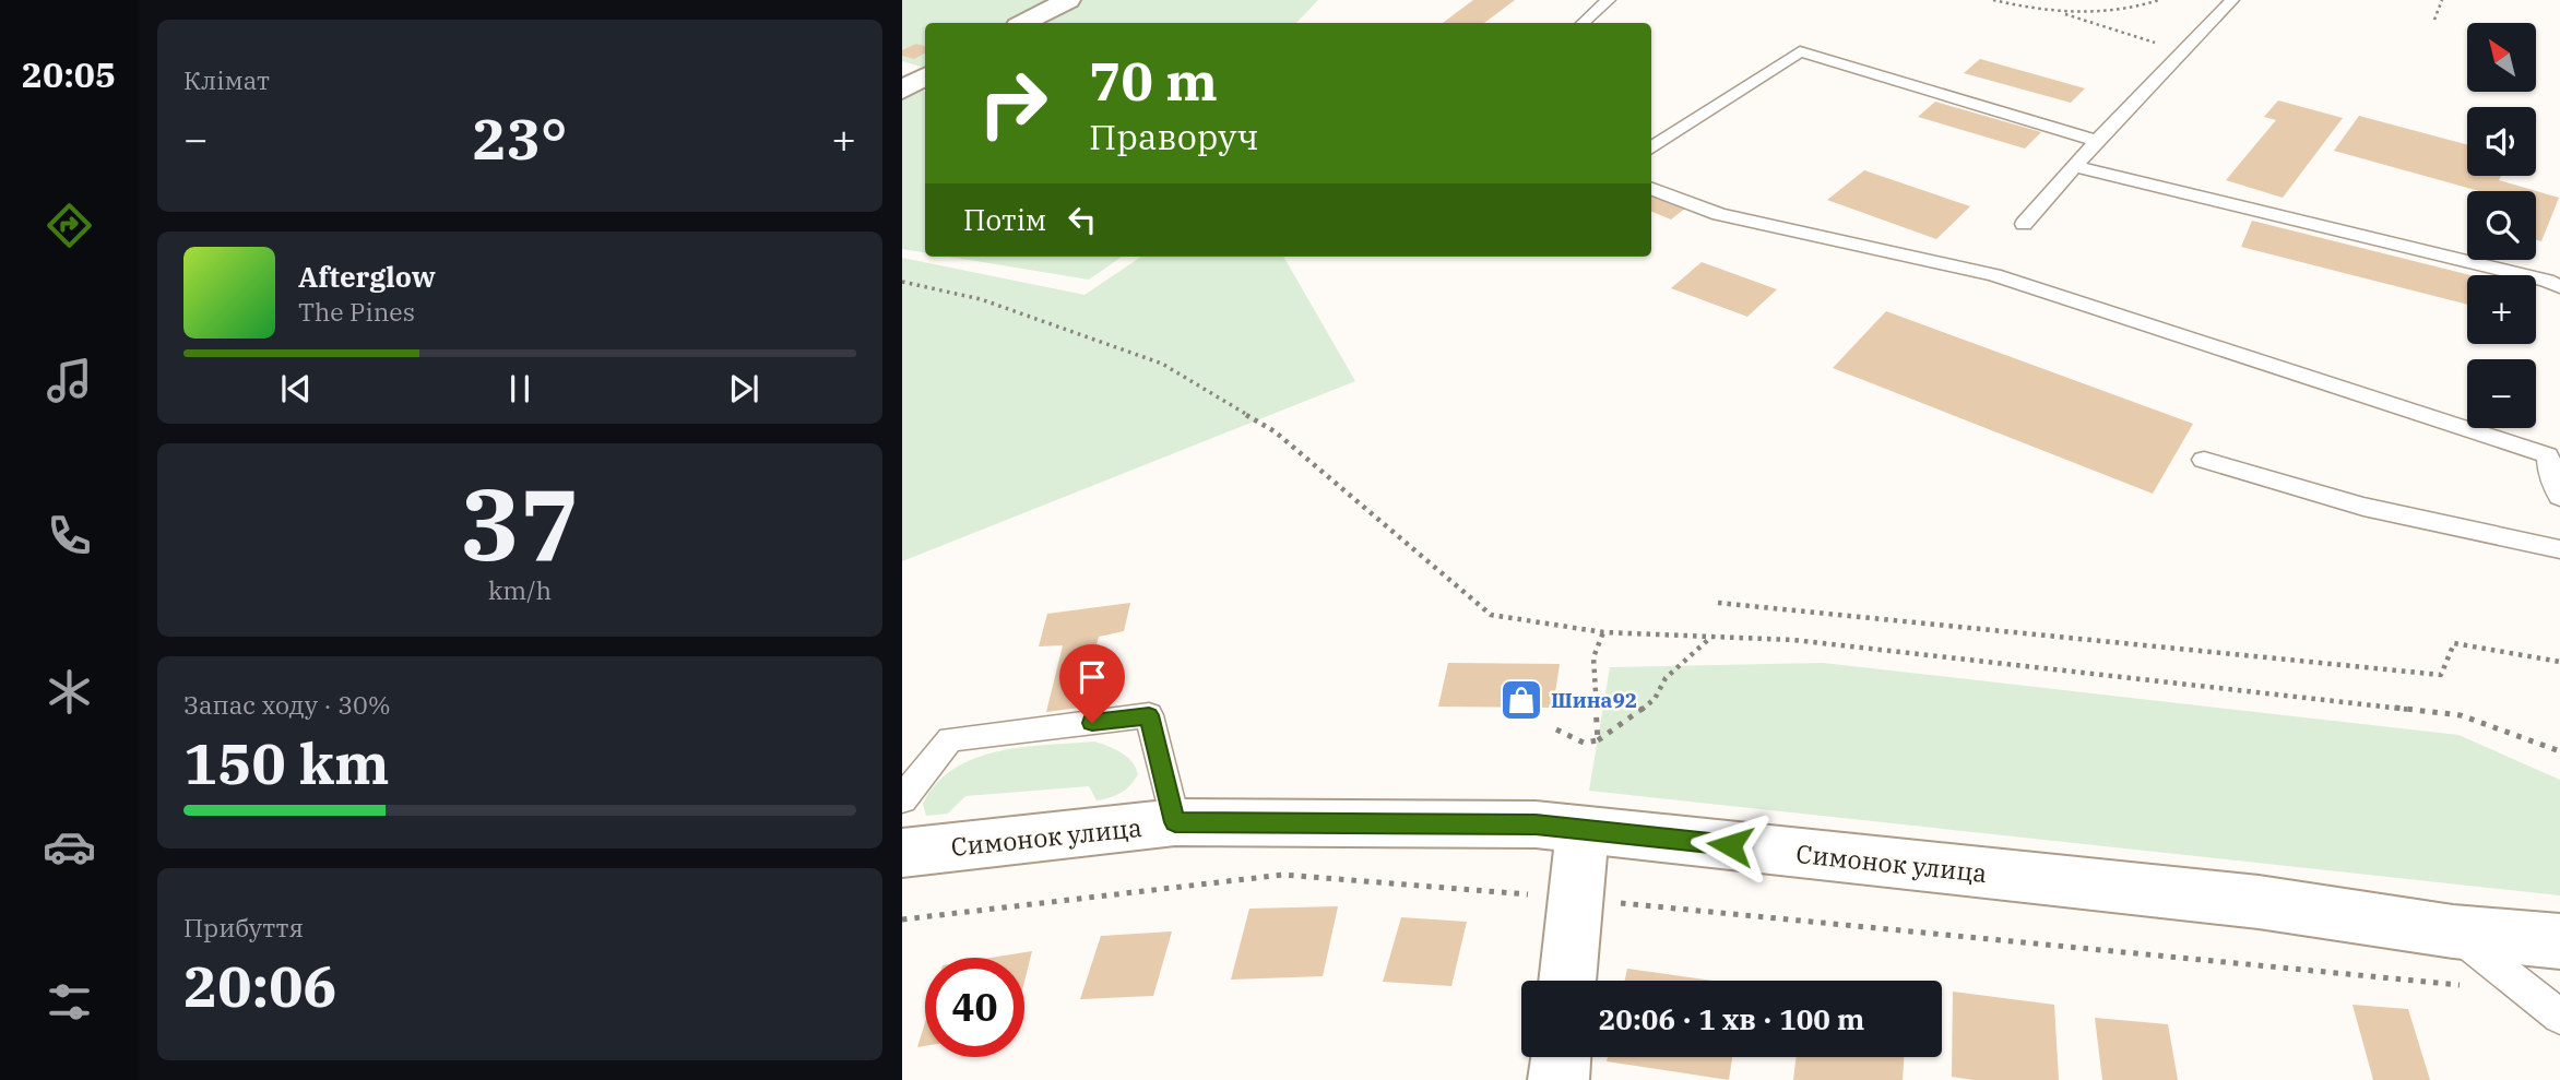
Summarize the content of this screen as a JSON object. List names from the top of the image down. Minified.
{"streets":{"street":["Симонок улица"]},"places":{"shop":["Шина92"]},"north":"top left","page":{"tabs":"20:05","tile":["Клімат",["37","km/h"],["Запас ходу · 30%","150 km"],["Прибуття","20:06"]],"map_buttons":["+","−"],"turn":["70 m","Праворуч"],"heat":["−","23°","+"],"then":"Потім","song":["Afterglow","The Pines"],"limit":"40","trip":"20:06 · 1 хв · 100 m"}}
